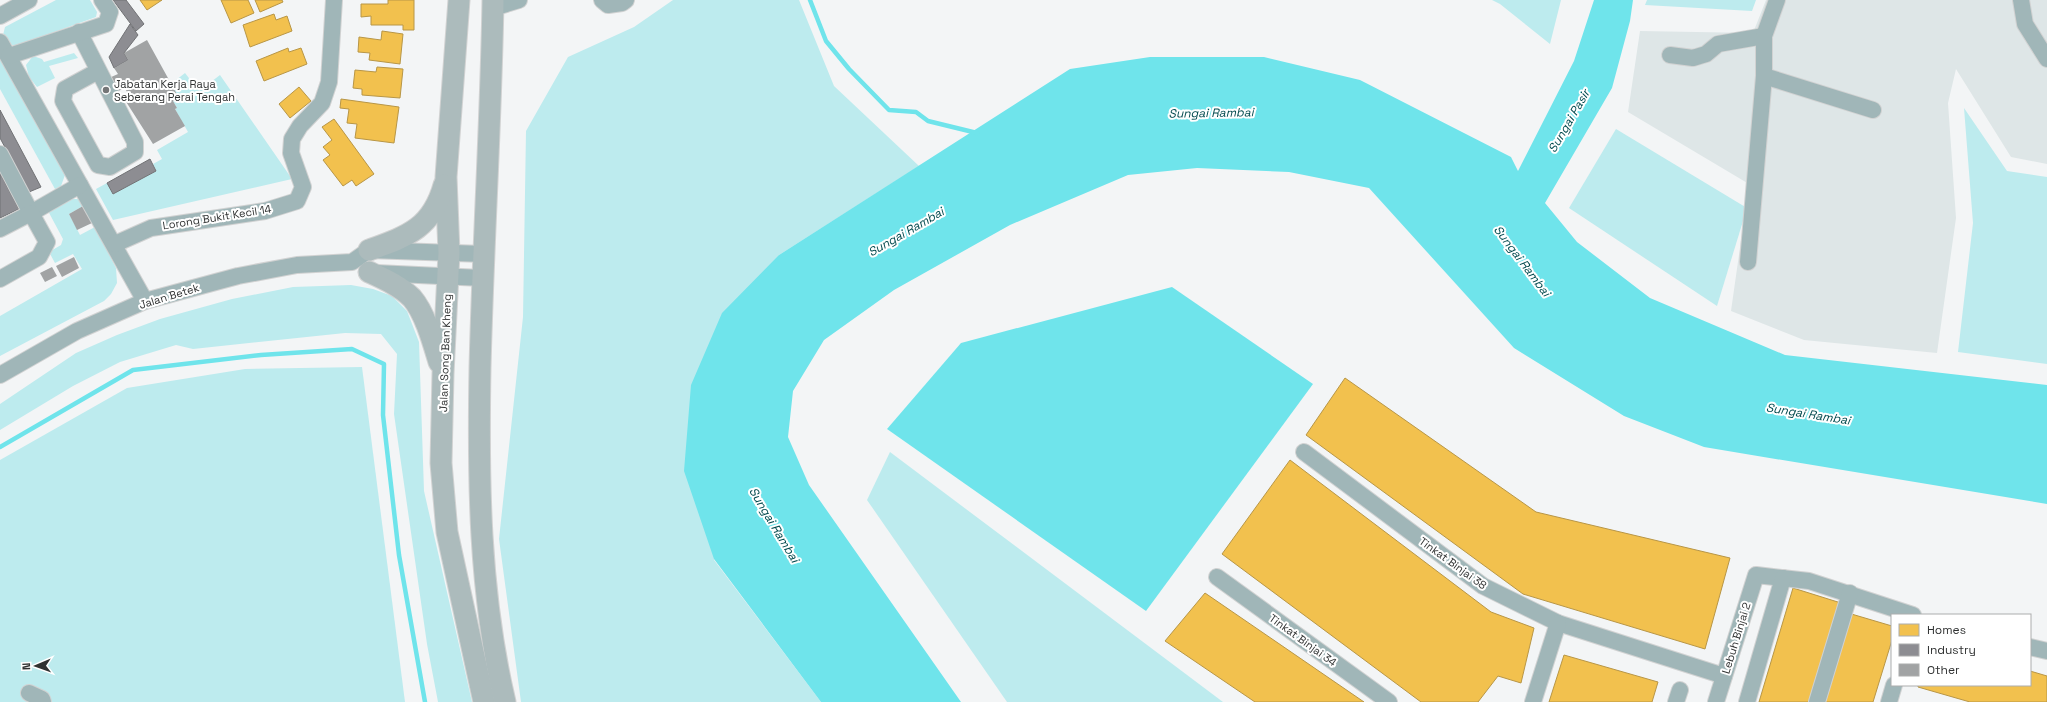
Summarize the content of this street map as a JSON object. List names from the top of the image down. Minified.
{"streets":{"main road":["Jalan Song Ban Kheng"],"street":["Lorong Bukit Kecil 14","Jalan Betek","Tinkat Binjai 38","Lebuh Binjai 2","Tinkat Binjai 34"]},"crossings":[["Jalan Betek","Jalan Song Ban Kheng"],["Tinkat Binjai 38","Lebuh Binjai 2"]],"water":["Sungai Rambai","Sungai Pasir"],"places":["Jabatan Kerja Raya Seberang Perai Tengah"],"legend":["Homes","Industry","Other"],"north":"left"}
